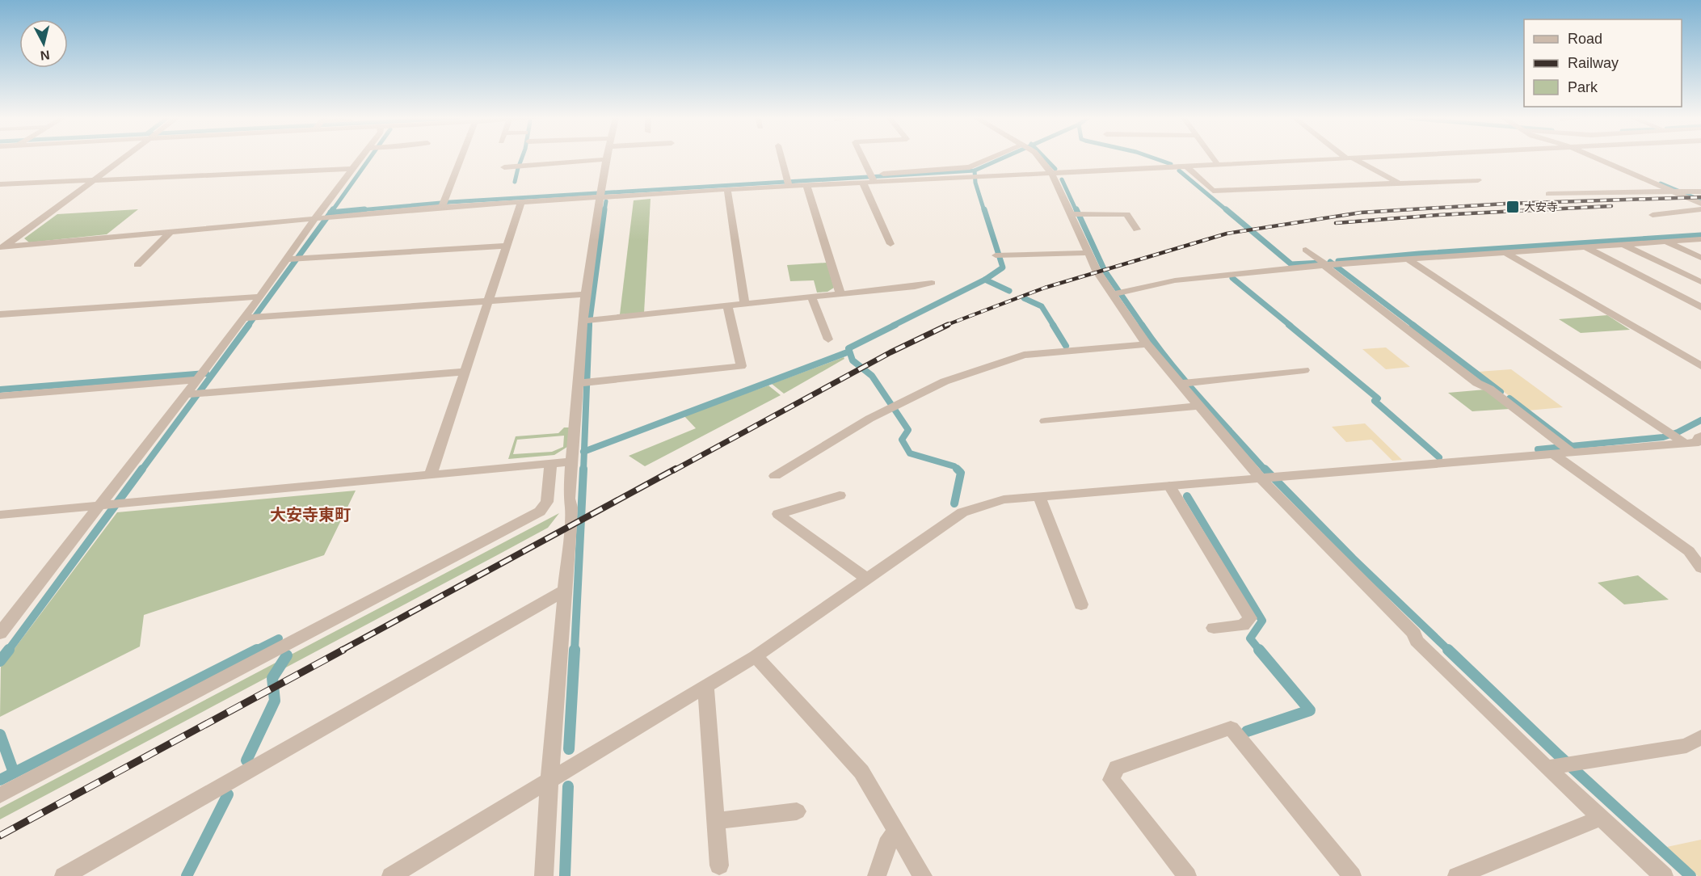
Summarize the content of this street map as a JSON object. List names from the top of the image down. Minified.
{"districts":["大安寺東町"],"places":{"transit":["大安寺"]},"legend":["Road","Railway","Park"],"north":"bottom"}
